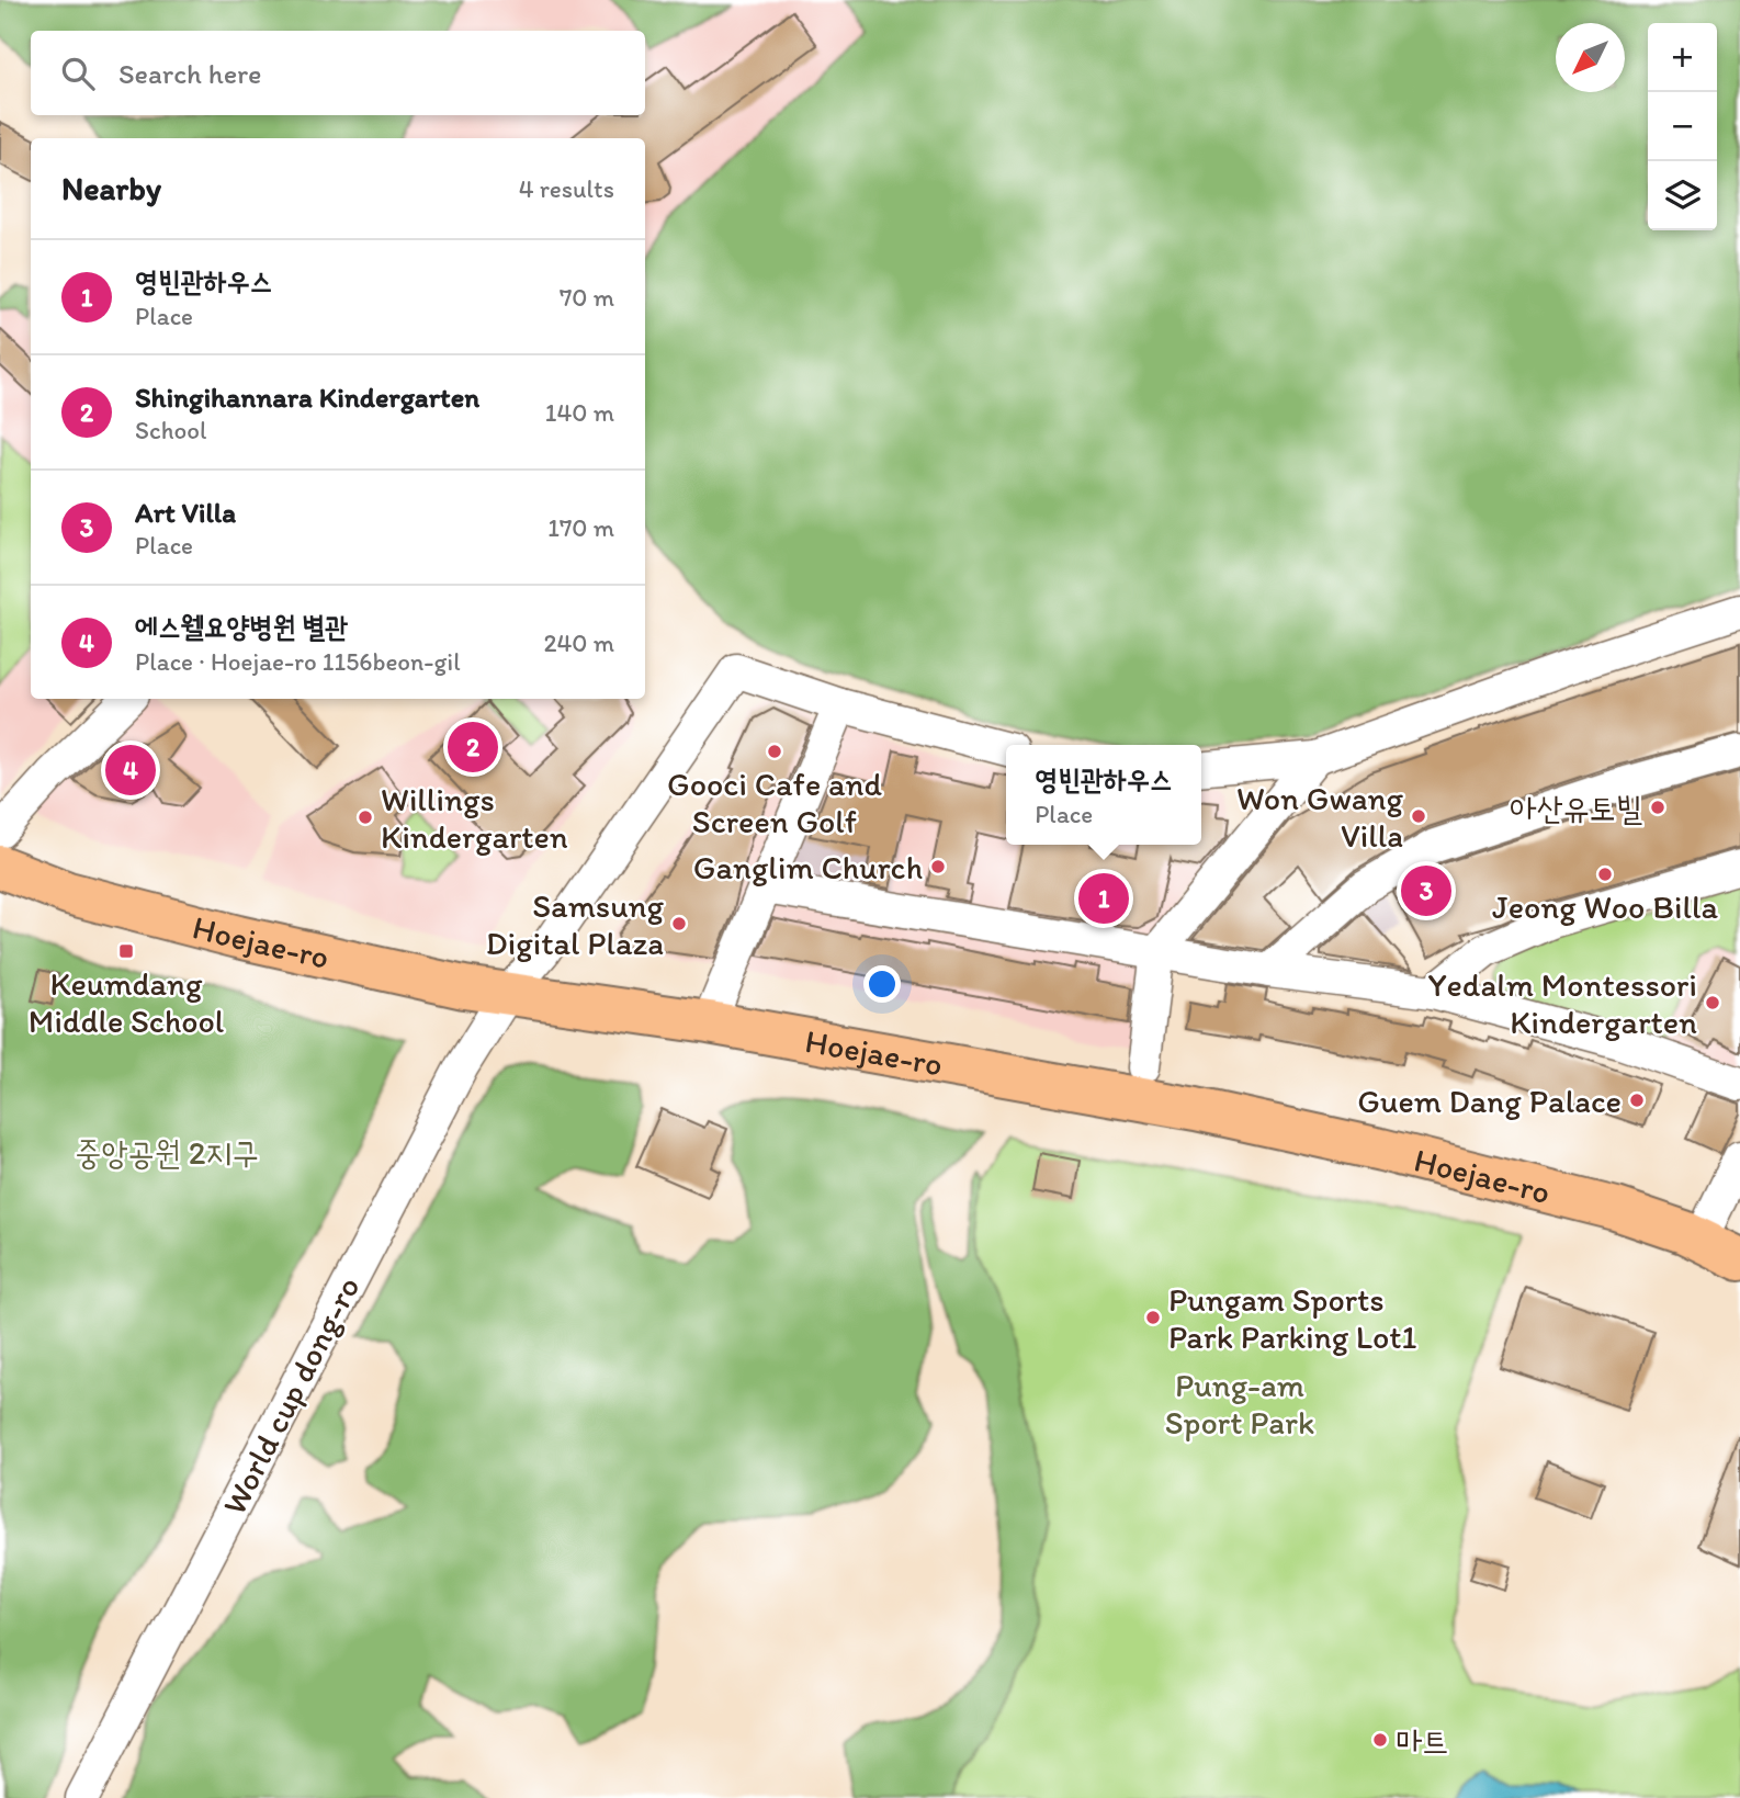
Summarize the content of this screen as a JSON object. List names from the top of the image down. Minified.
{"streets":{"main road":["Hoejae-ro"],"street":["World cup dong-ro"]},"crossings":[["Hoejae-ro","World cup dong-ro"]],"parks":["중앙공원 2지구","Pung-am Sport Park"],"places":{"other":["Gooci Cafe and Screen Golf","아산유토빌","Won Gwang Villa","Willings Kindergarten","Ganglim Church","Jeong Woo Billa","Samsung Digital Plaza","Yedalm Montessori Kindergarten","Guem Dang Palace","Pungam Sports Park Parking Lot1","마트"],"transit":["Keumdang Middle School"]},"north":"bottom left","page":{"map_buttons":["+","−"],"search":"Search here","heading":["Nearby","4 results"],"list":[{"mark":"1","name":"영빈관하우스","note":"Place","value":"70 m"},{"mark":"2","name":"Shingihannara Kindergarten","note":"School","value":"140 m"},{"mark":"3","name":"Art Villa","note":"Place","value":"170 m"},{"mark":"4","name":"에스웰요양병원 별관","note":"Place · Hoejae-ro 1156beon-gil","value":"240 m"}],"pins":["2","4","3","1"],"popup":["영빈관하우스","Place"]}}
